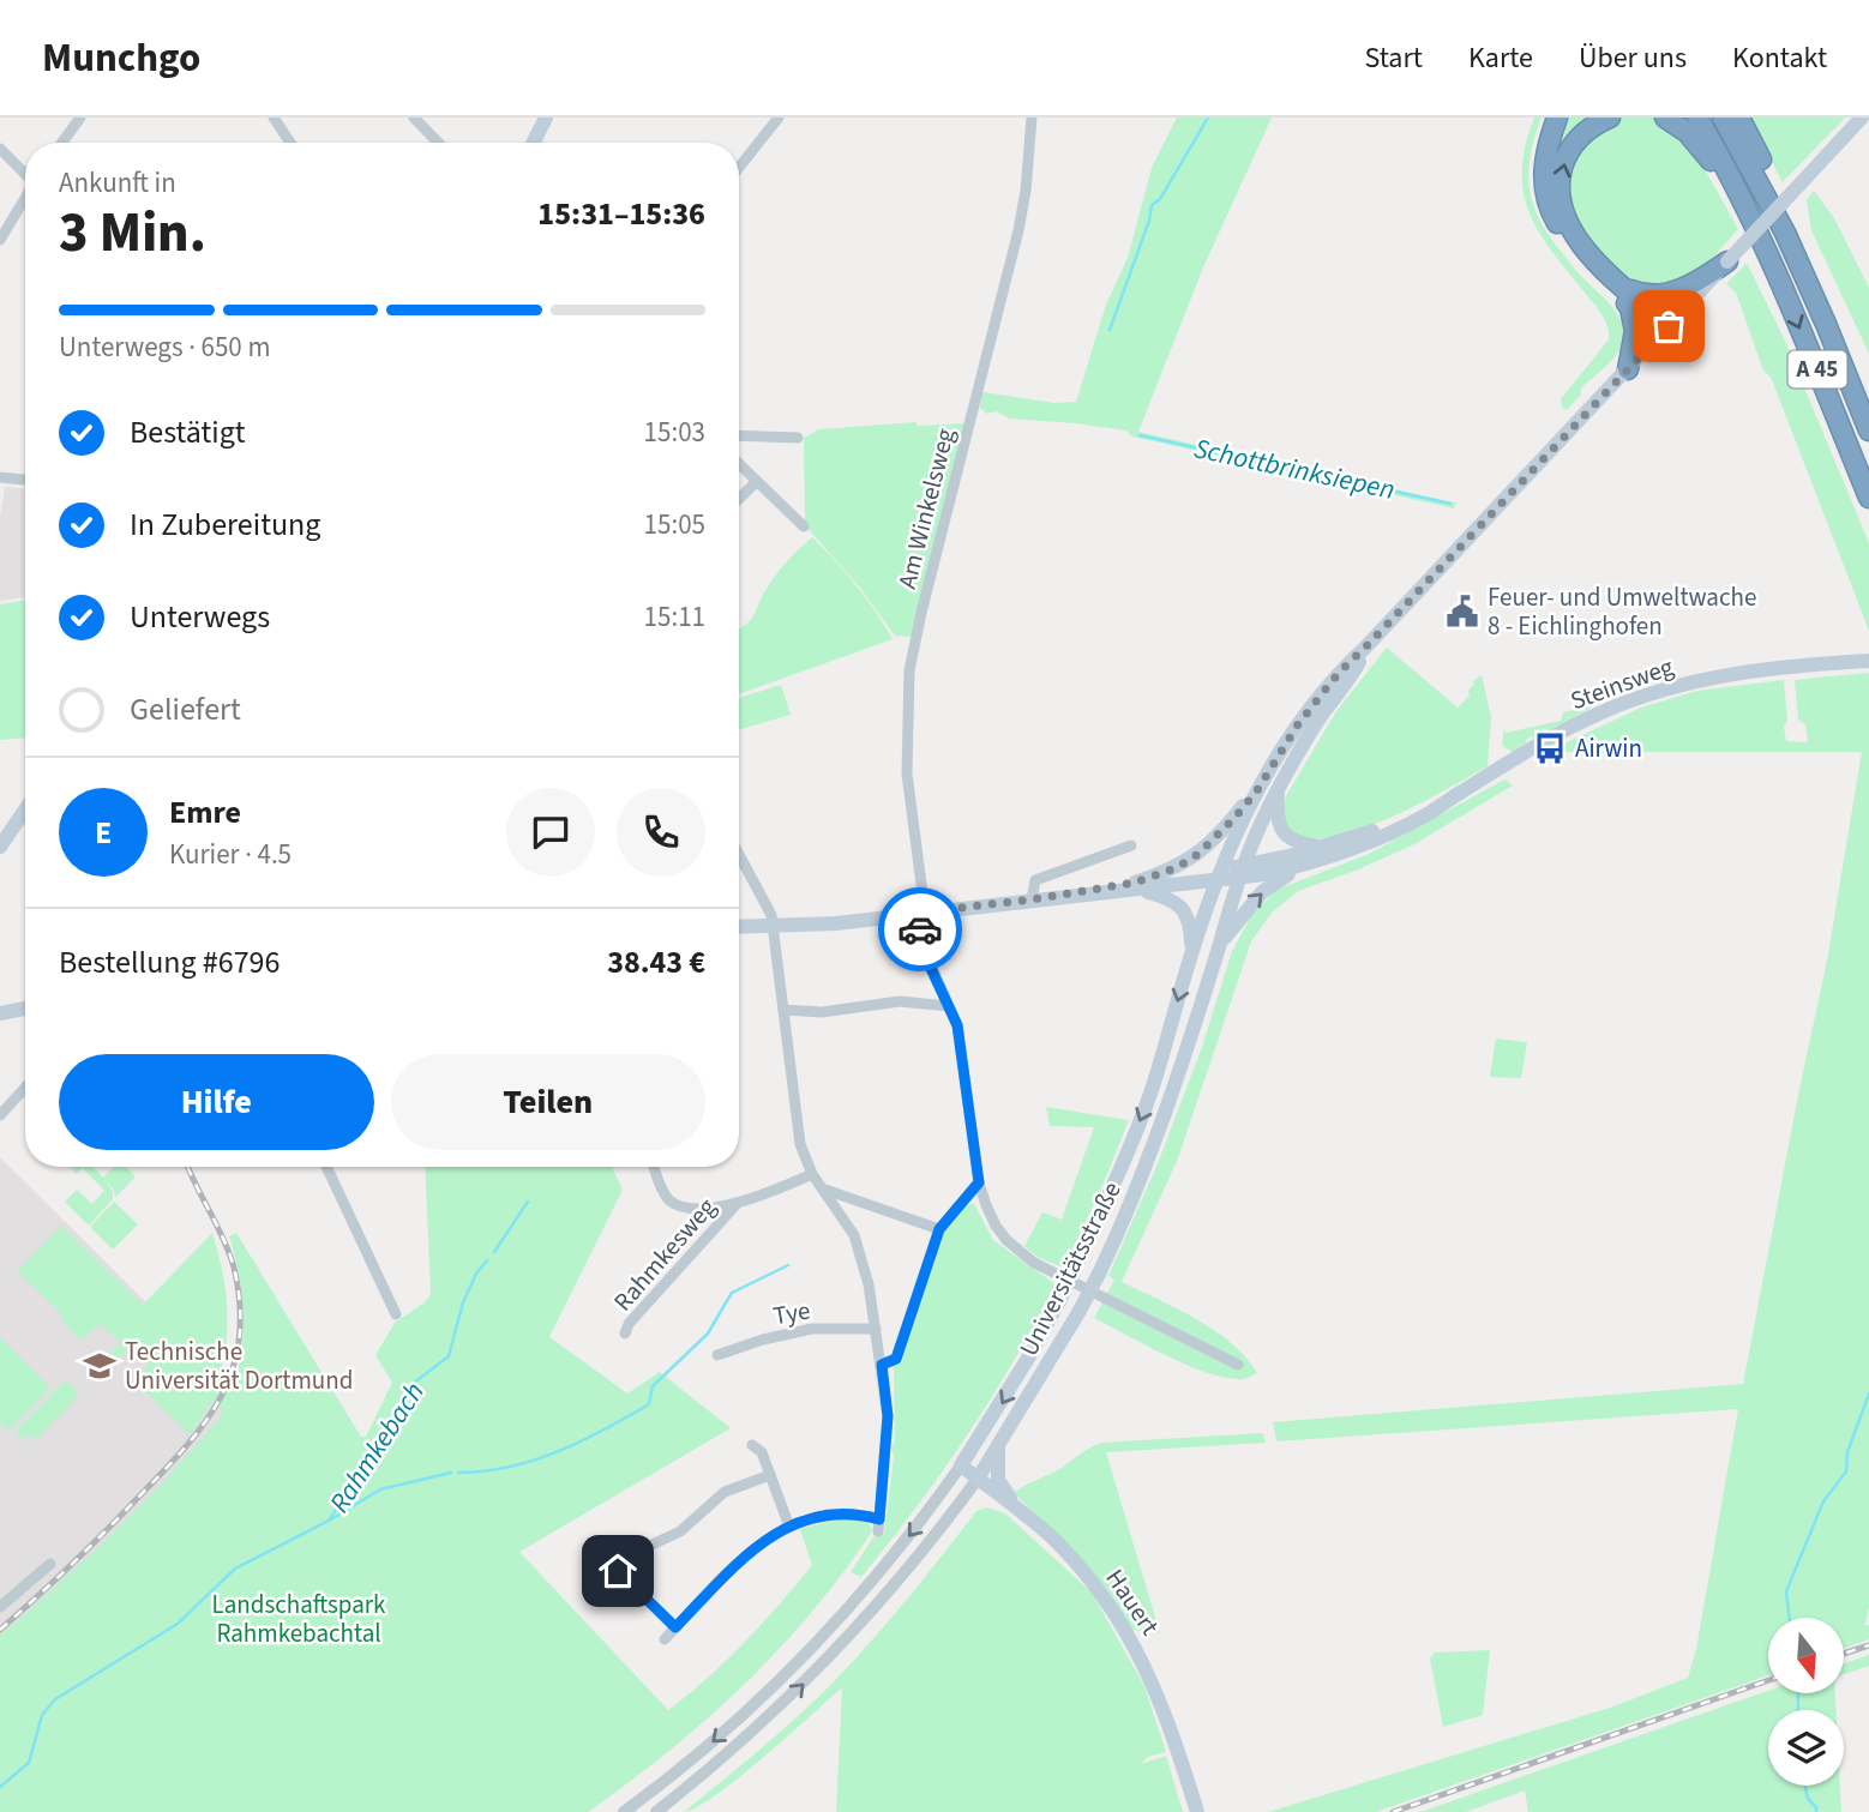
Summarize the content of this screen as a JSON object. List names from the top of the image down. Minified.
{"streets":{"highway":["A 45"],"main road":["Steinsweg","Universitätsstraße","Hauert"],"street":["Am Winkelsweg","Rahmkesweg","Tye"]},"crossings":[["Steinsweg","Universitätsstraße"],["Universitätsstraße","Hauert"]],"water":["Schottbrinksiepen","Rahmkebach"],"parks":["Landschaftspark Rahmkebachtal"],"places":{"public building":["Feuer- und Umweltwache 8 - Eichlinghofen"],"bus stop":["Airwin"],"school or university":["Technische Universität Dortmund"]},"north":"bottom","page":{"header":"Munchgo","nav":["Start","Karte","Über uns","Kontakt"],"heading":["3 Min.","Ankunft in","15:31–15:36"],"panel":["Emre","Kurier · 4.5","Bestellung #6796","38.43 €"],"bar":"Unterwegs · 650 m","list":[["Bestätigt","15:03"],["In Zubereitung","15:05"],["Unterwegs","15:11"],"Geliefert"],"round":"E","buttons":["Hilfe","Teilen"]}}
